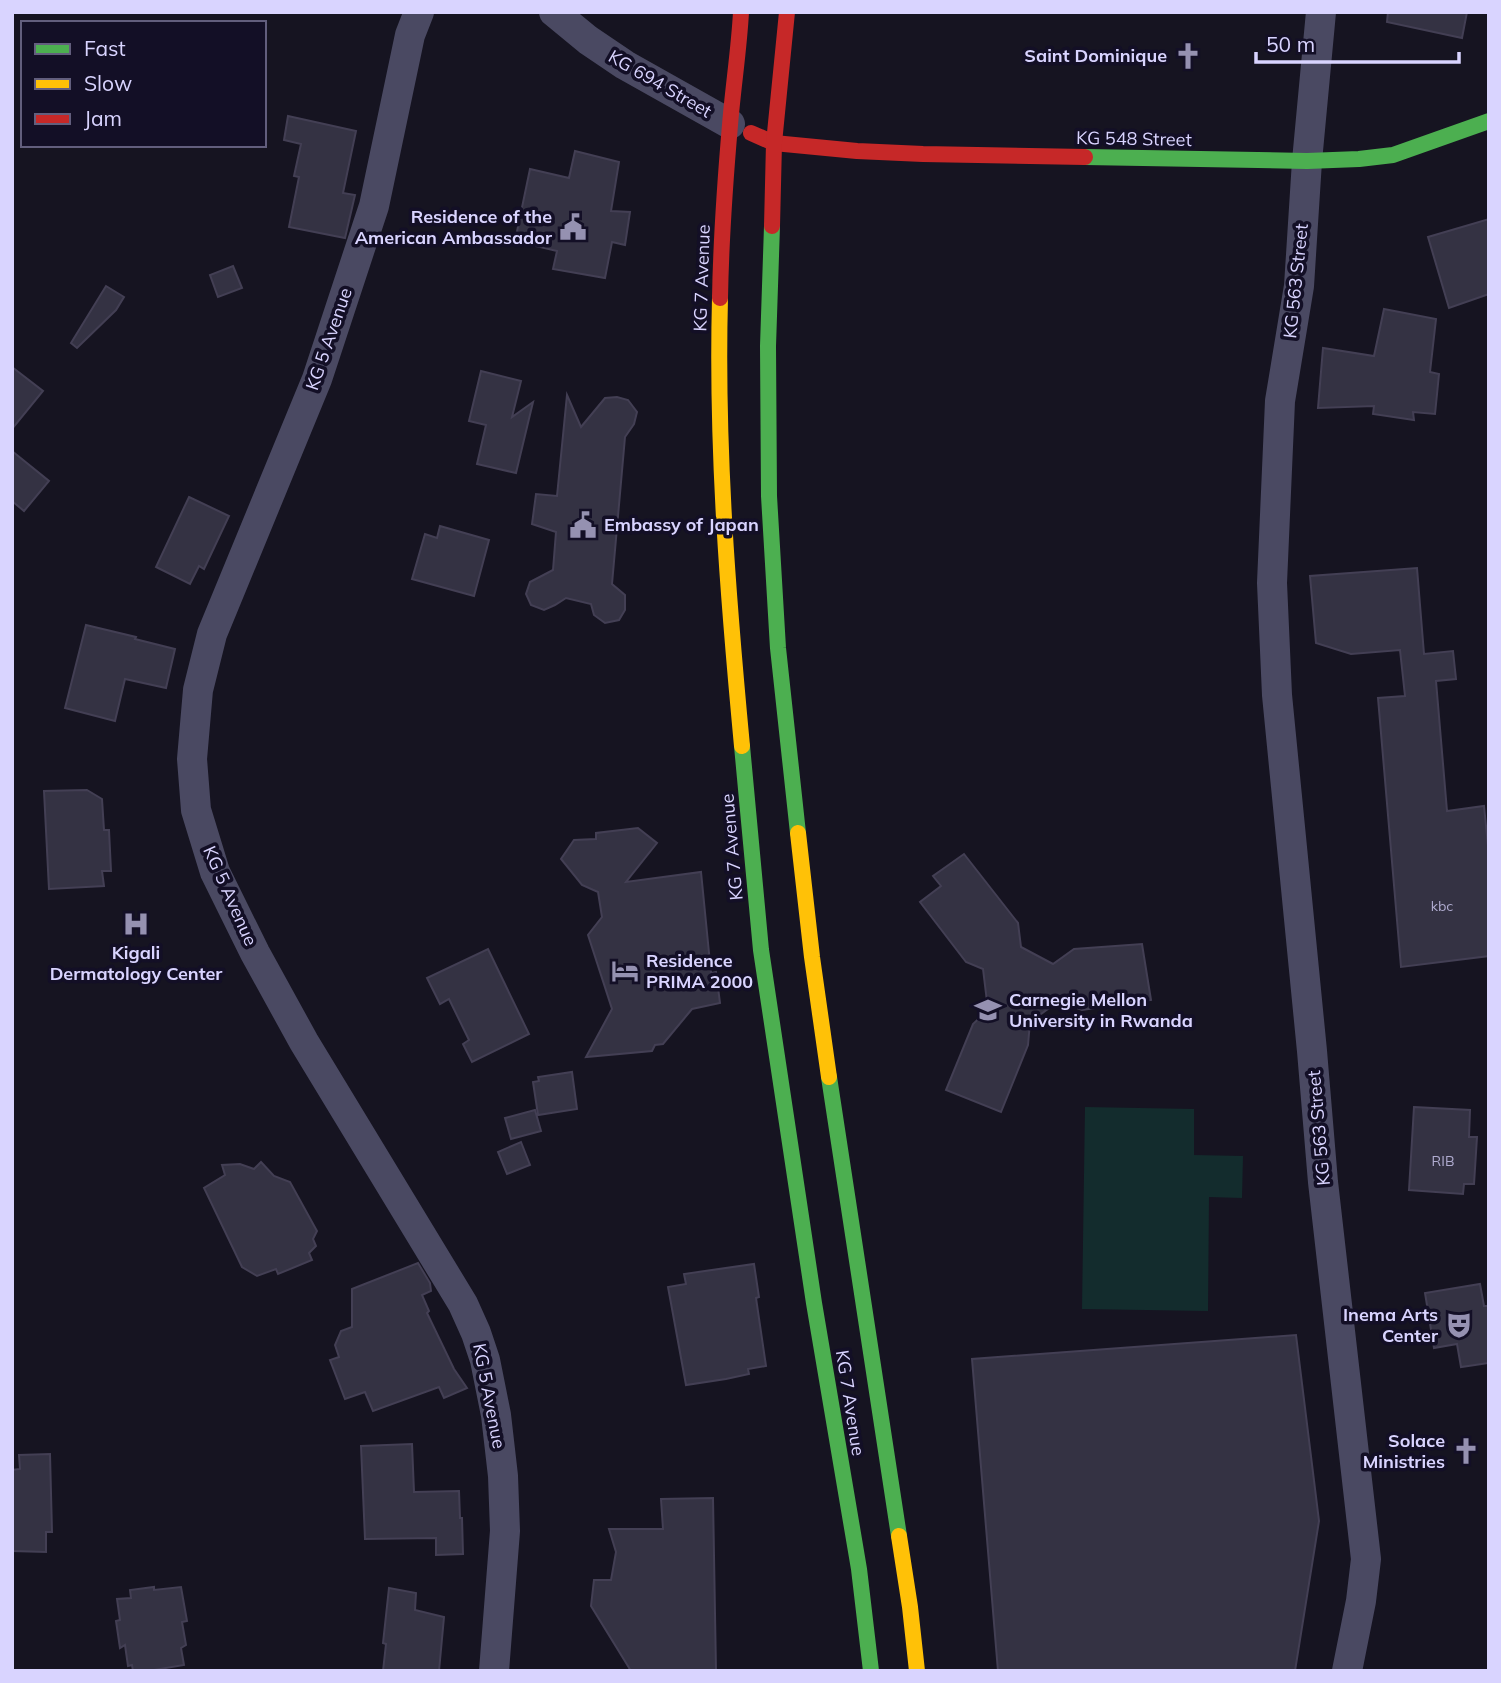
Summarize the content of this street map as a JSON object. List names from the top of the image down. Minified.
{"streets":{"main road":["KG 694 Street","KG 548 Street","KG 7 Avenue"],"street":["KG 563 Street","KG 5 Avenue"]},"crossings":[["KG 694 Street","KG 548 Street"],["KG 694 Street","KG 7 Avenue"],["KG 548 Street","KG 7 Avenue"],["KG 548 Street","KG 563 Street"]],"places":{"church":["Saint Dominique","Solace Ministries"],"public building":["Residence of the American Ambassador","Embassy of Japan"],"hospital":["Kigali Dermatology Center"],"hotel":["Residence PRIMA 2000"],"school or university":["Carnegie Mellon University in Rwanda"],"theatre":["Inema Arts Center"]},"house_numbers":["kbc","RIB"],"legend":["Fast","Slow","Jam"],"scale_bar":"50 m"}
